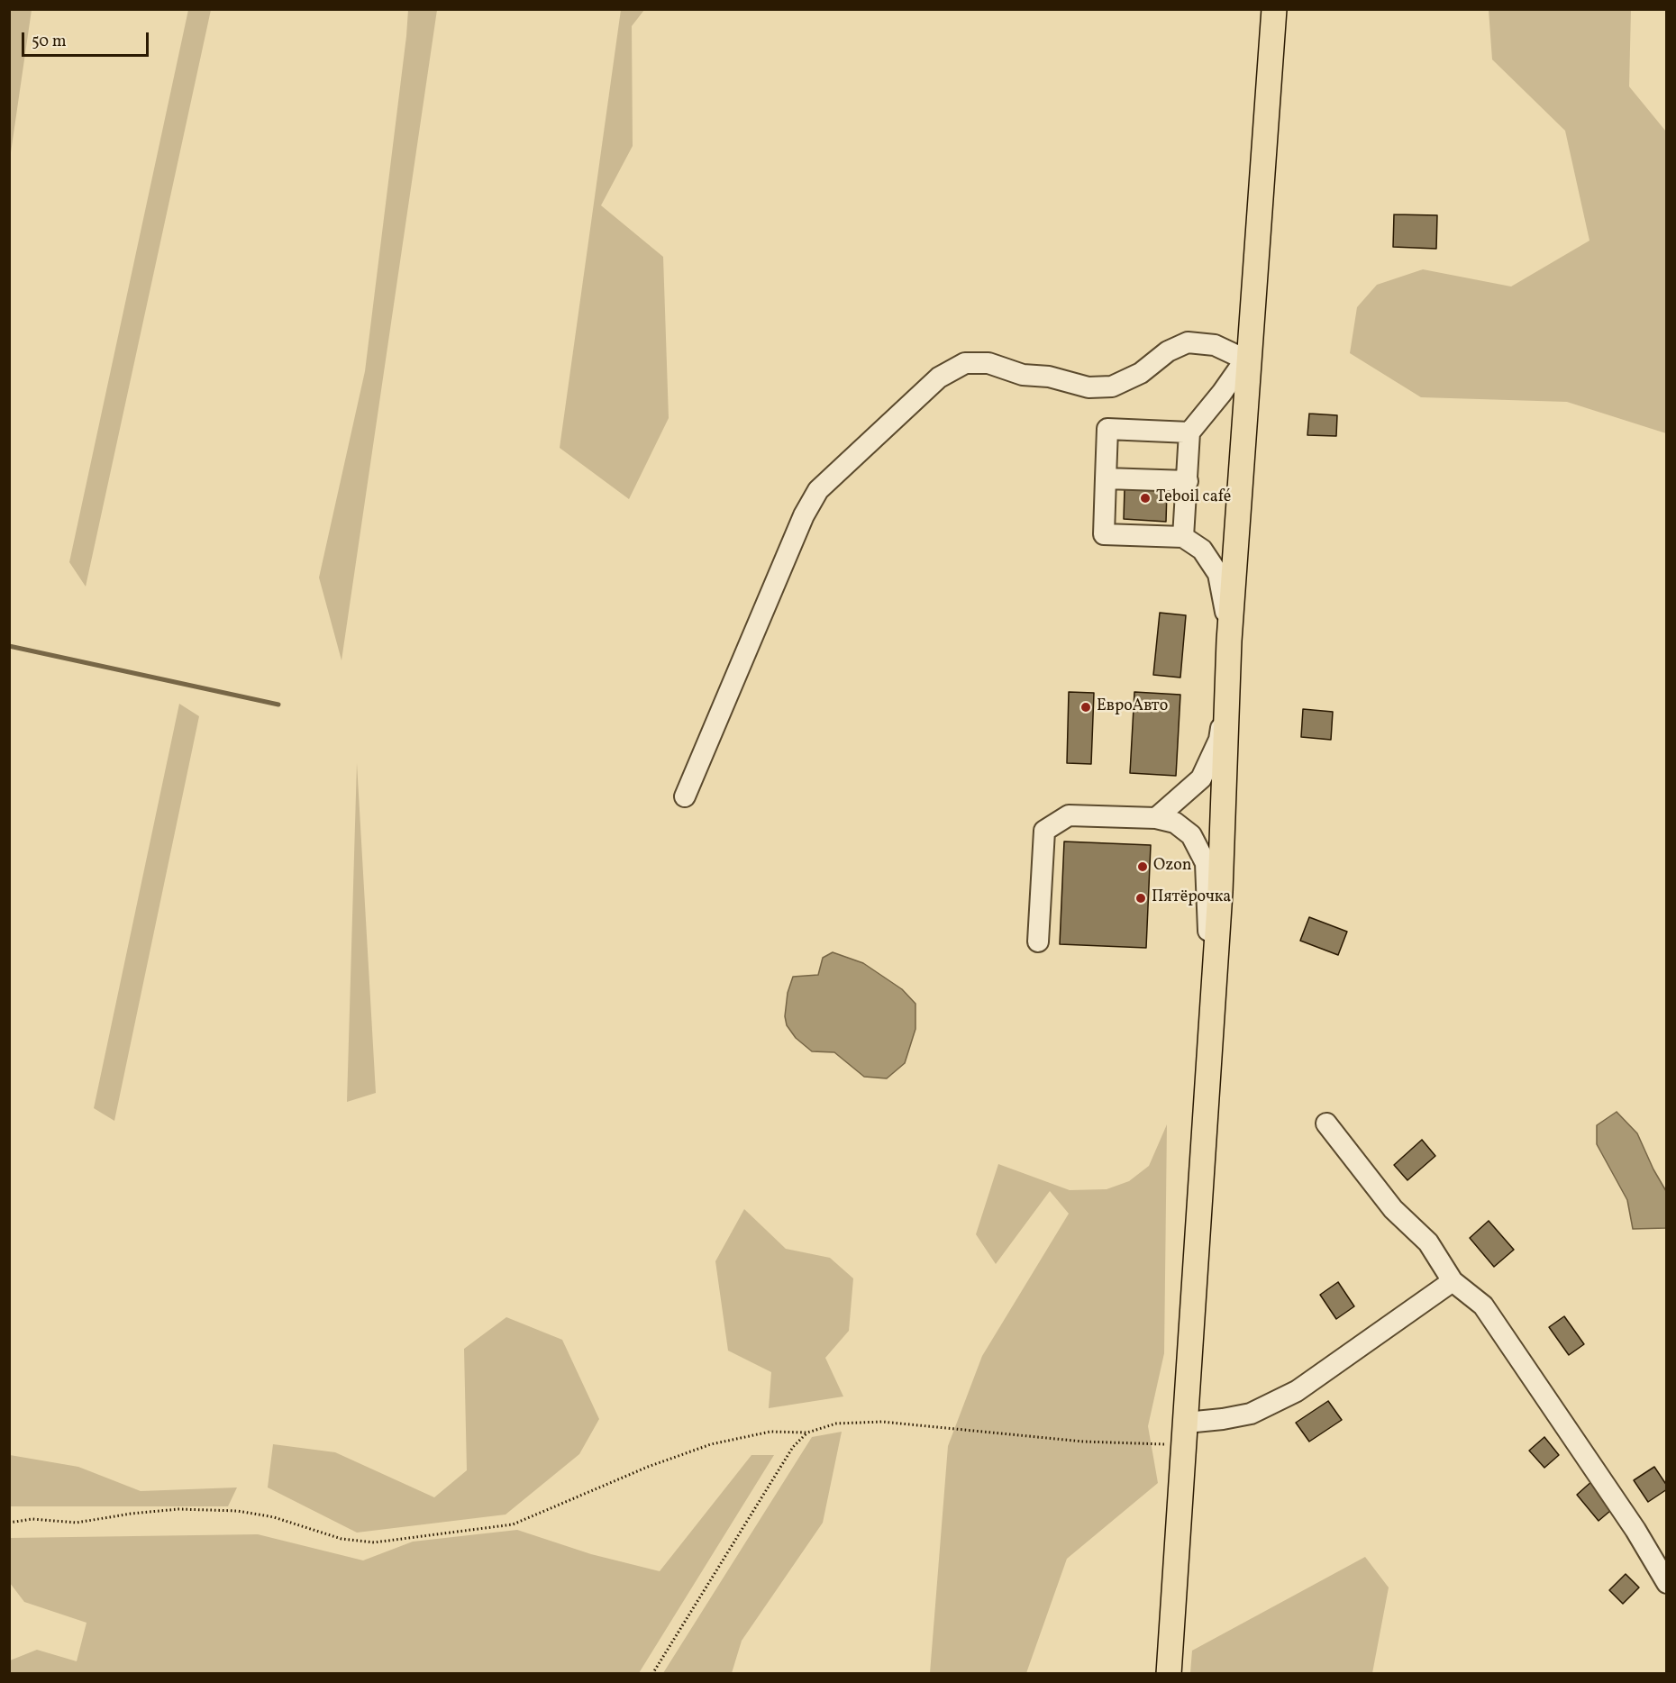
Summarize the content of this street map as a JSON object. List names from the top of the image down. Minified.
{"places":["Teboil café","ЕвроАвто","Ozon","Пятёрочка"],"scale_bar":"50 m"}
